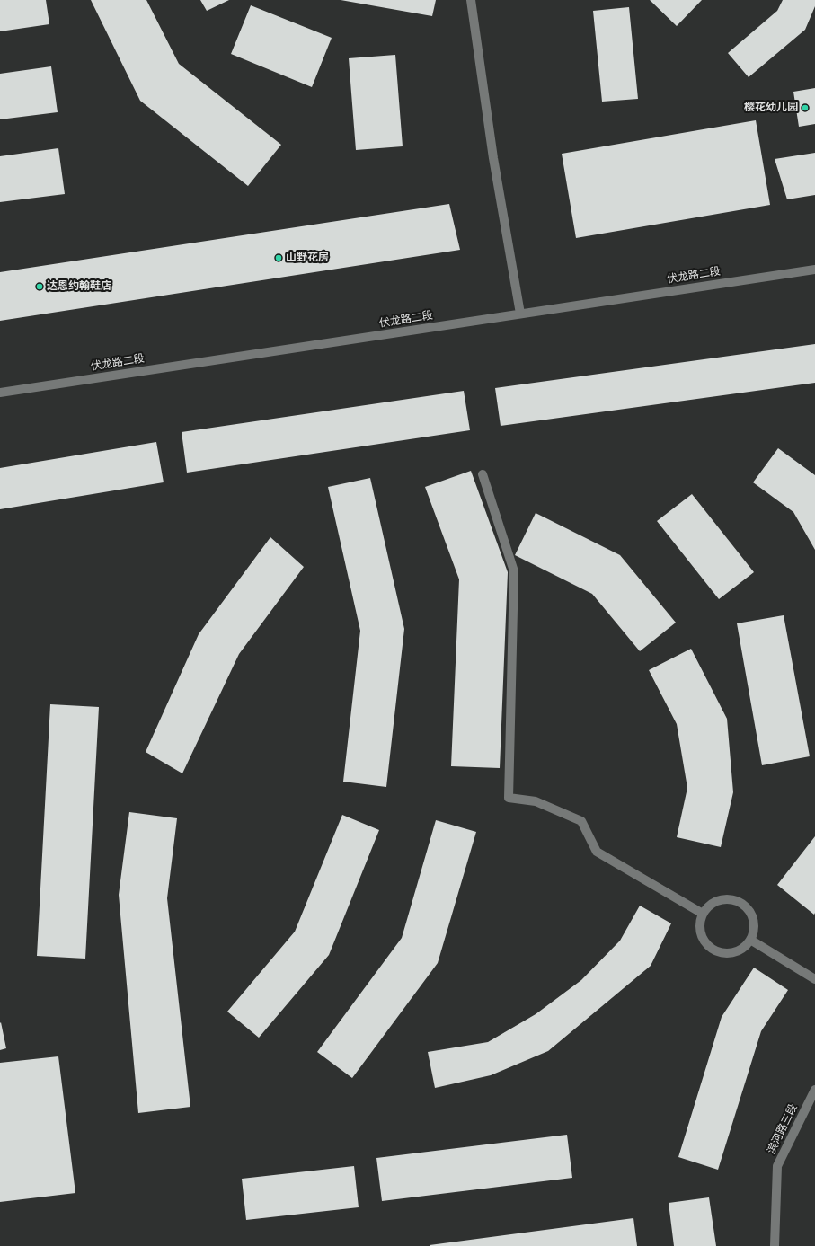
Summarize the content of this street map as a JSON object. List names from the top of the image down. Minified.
{"streets":{"street":["伏龙路二段","滨河路三段"]},"places":["樱花幼儿园","山野花房","达恩约翰鞋店"]}
